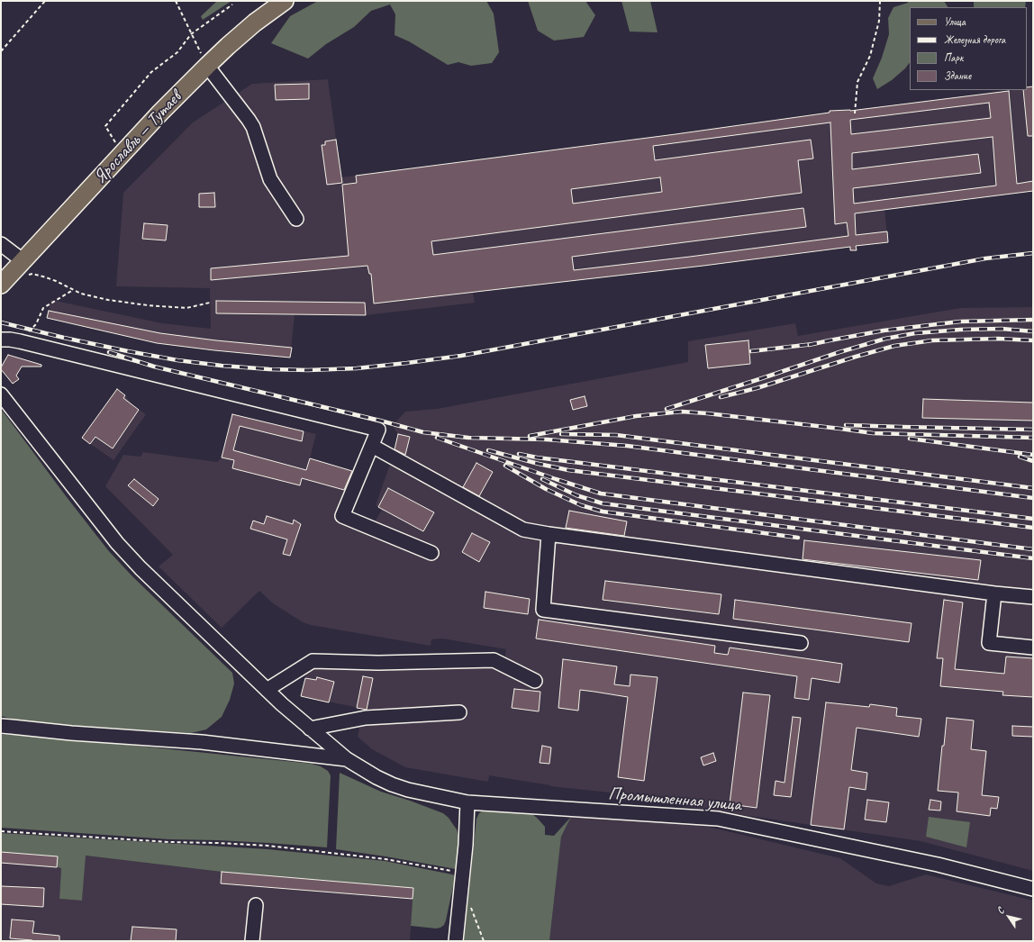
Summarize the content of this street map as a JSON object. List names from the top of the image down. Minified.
{"streets":{"main road":["Ярославль — Тутаев"],"street":["Промышленная улица"]},"legend":["Улица","Железная дорога","Парк","Здание"],"north":"top left"}
